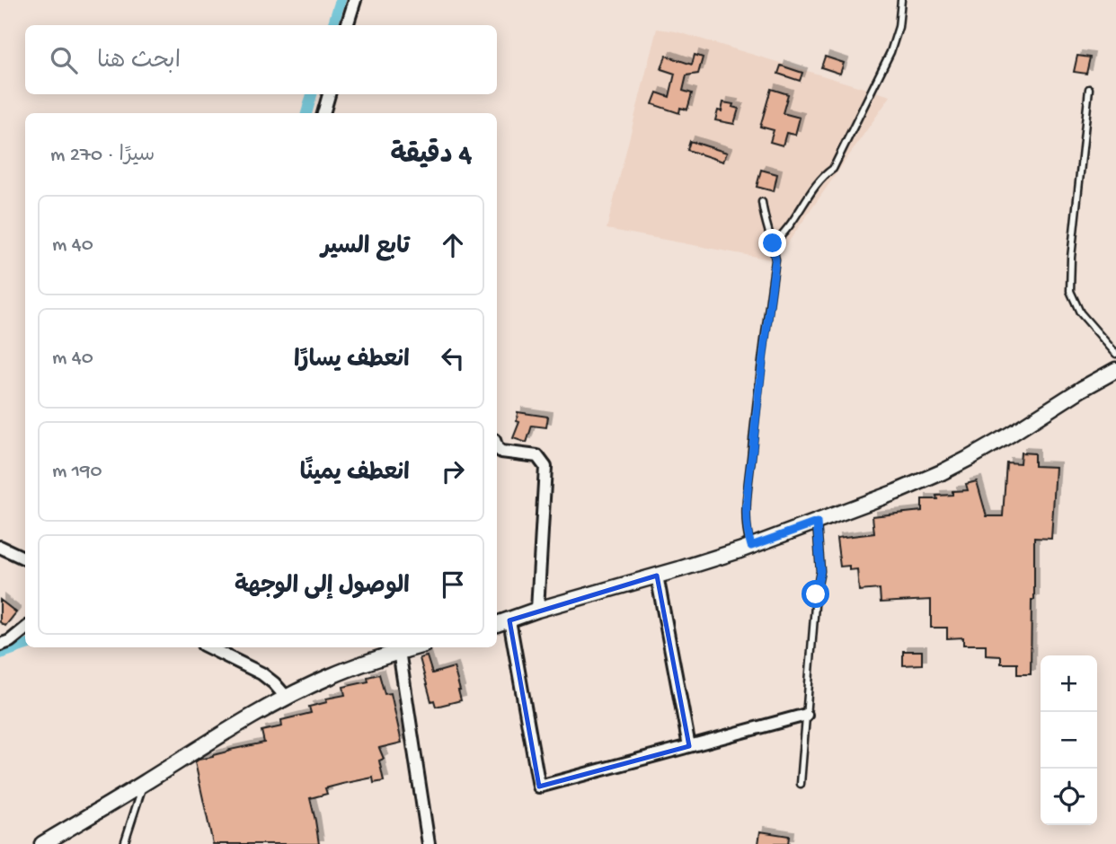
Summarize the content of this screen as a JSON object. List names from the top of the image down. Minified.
{"page":{"search":"ابحث هنا","heading":["4 دقيقة","سيرًا · 270 m"],"list":[["تابع السير","40 m"],["انعطف يسارًا","40 m"],["انعطف يمينًا","190 m"],"الوصول إلى الوجهة"],"map_buttons":["+","−"]}}
